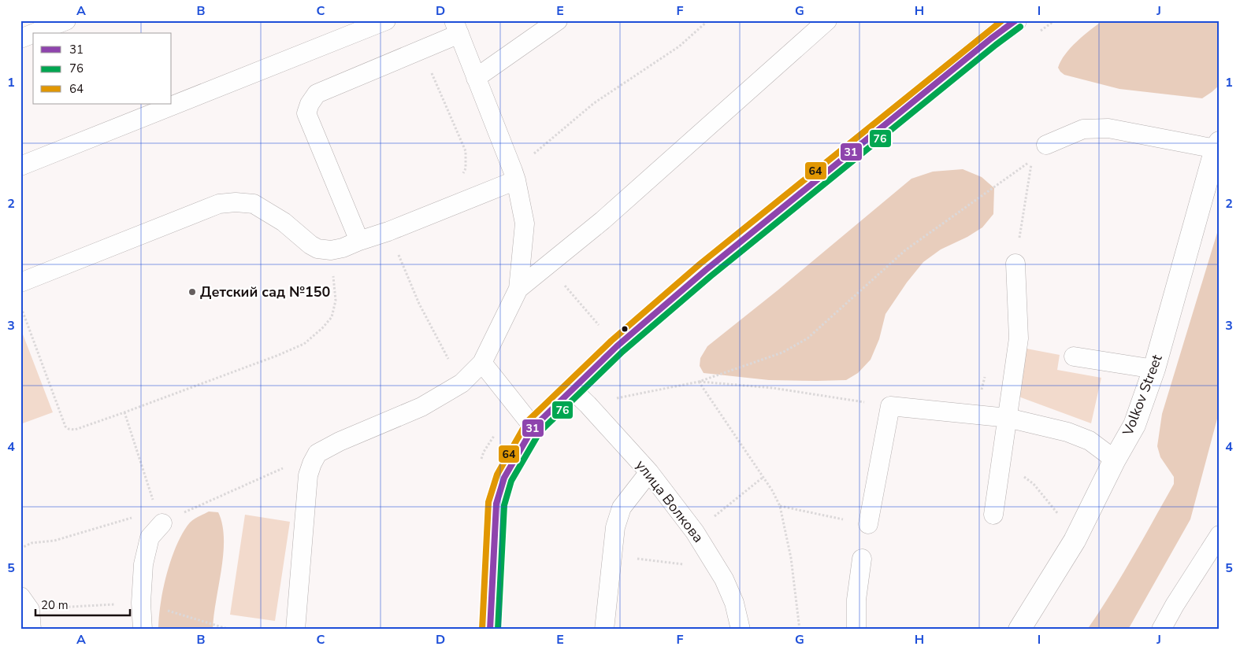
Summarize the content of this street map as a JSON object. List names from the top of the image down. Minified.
{"streets":{"main road":["Volkov Street"],"lane":["улица Волкова"]},"places":["Детский сад №150"],"lines":["transit line 31","transit line 64","transit line 76"],"legend":["31","76","64"],"scale_bar":"20 m","grid":{"columns":["A","B","C","D","E","F","G","H","I","J"],"rows":["1","2","3","4","5"]}}
